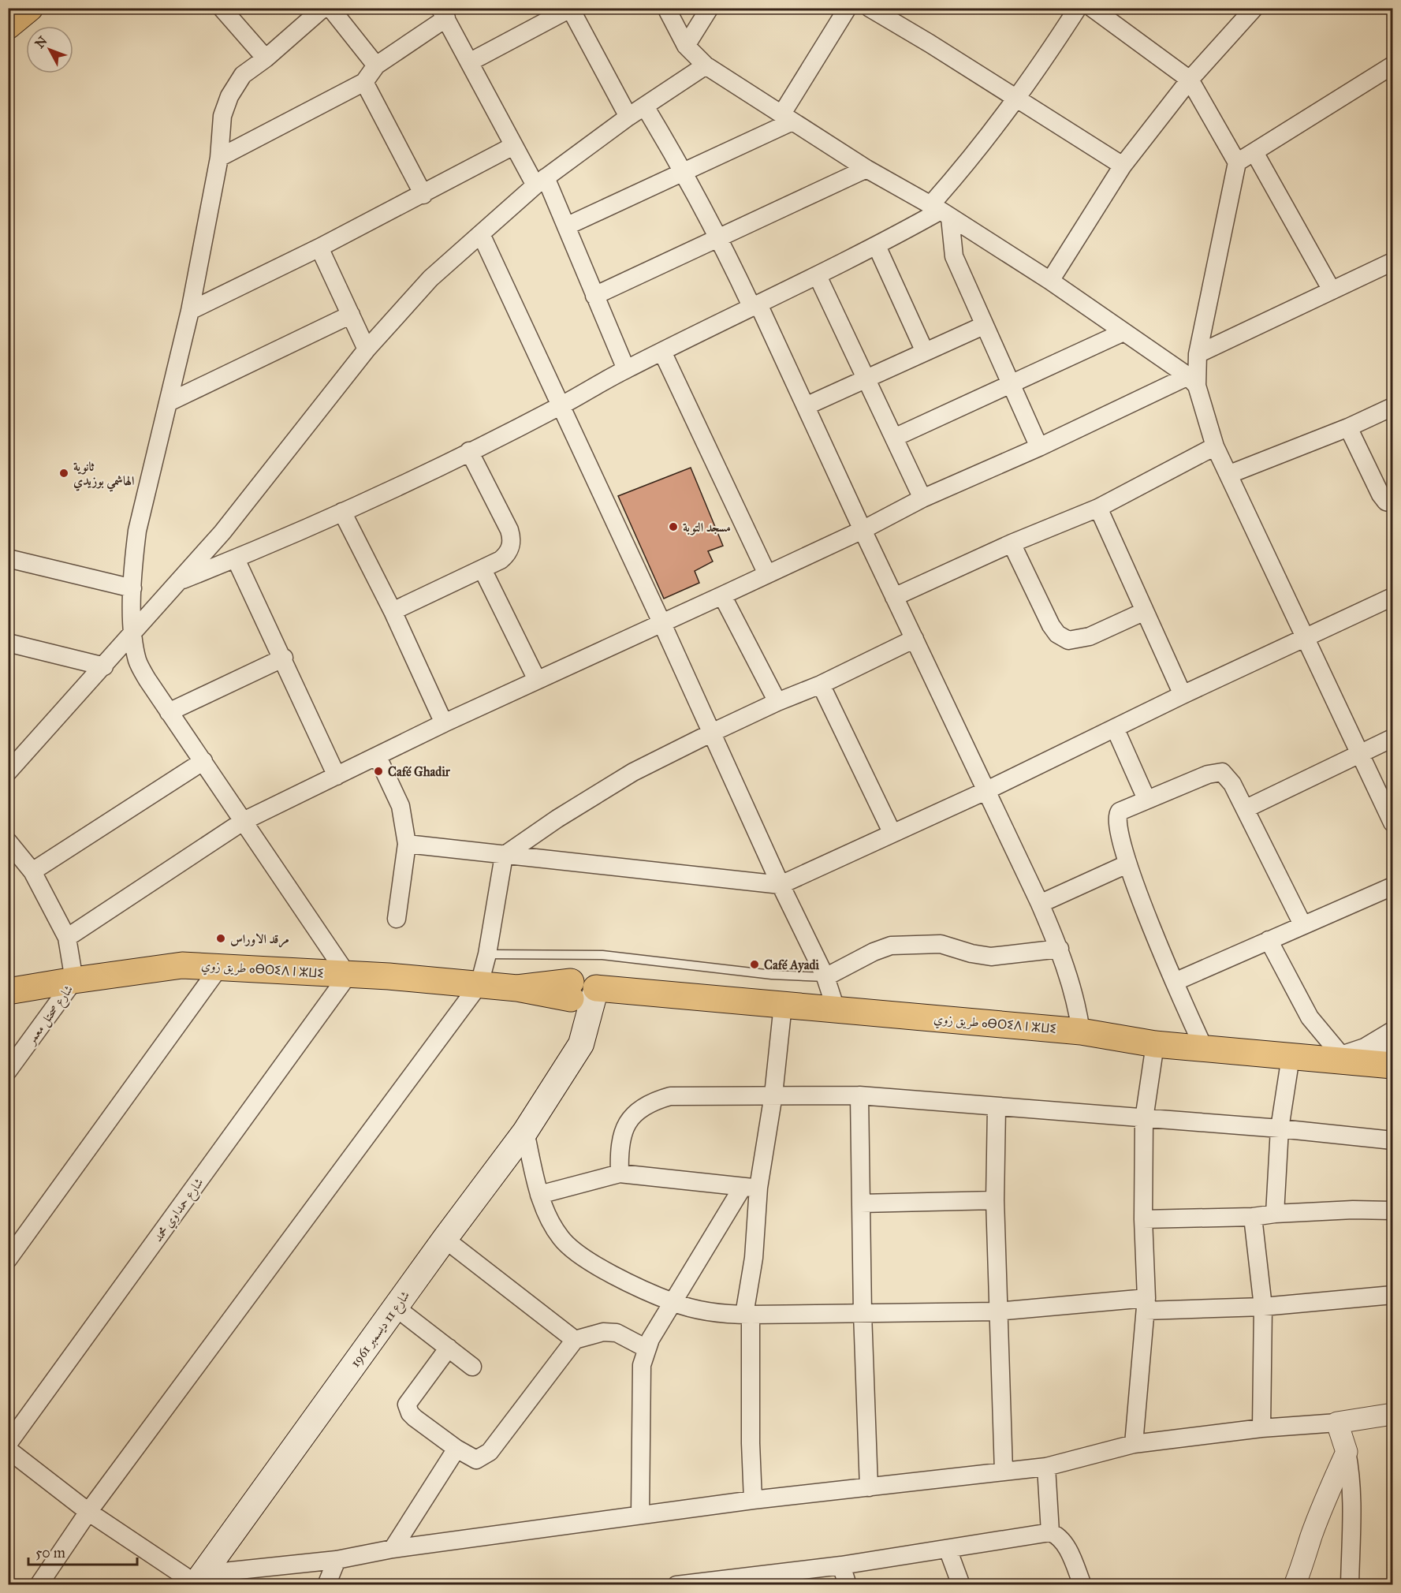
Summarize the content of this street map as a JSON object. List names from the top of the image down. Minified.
{"streets":{"main road":["طريق زوي ⴰⴱⵔⵉⴷ ⵏ ⵣⵡⵉ","شارع 11 ديسمبر 1961"],"street":["شارع صحتل معمر","شارع حمداوي محمد"]},"crossings":[["طريق زوي ⴰⴱⵔⵉⴷ ⵏ ⵣⵡⵉ","شارع صحتل معمر"],["طريق زوي ⴰⴱⵔⵉⴷ ⵏ ⵣⵡⵉ","شارع حمداوي محمد"],["طريق زوي ⴰⴱⵔⵉⴷ ⵏ ⵣⵡⵉ","شارع 11 ديسمبر 1961"]],"places":["ثانوية الهاشمي بوزيدي","مسجد التوبة","Café Ghadir","مرقد الاوراس","Café Ayadi"],"scale_bar":"50 m","north":"top left"}
